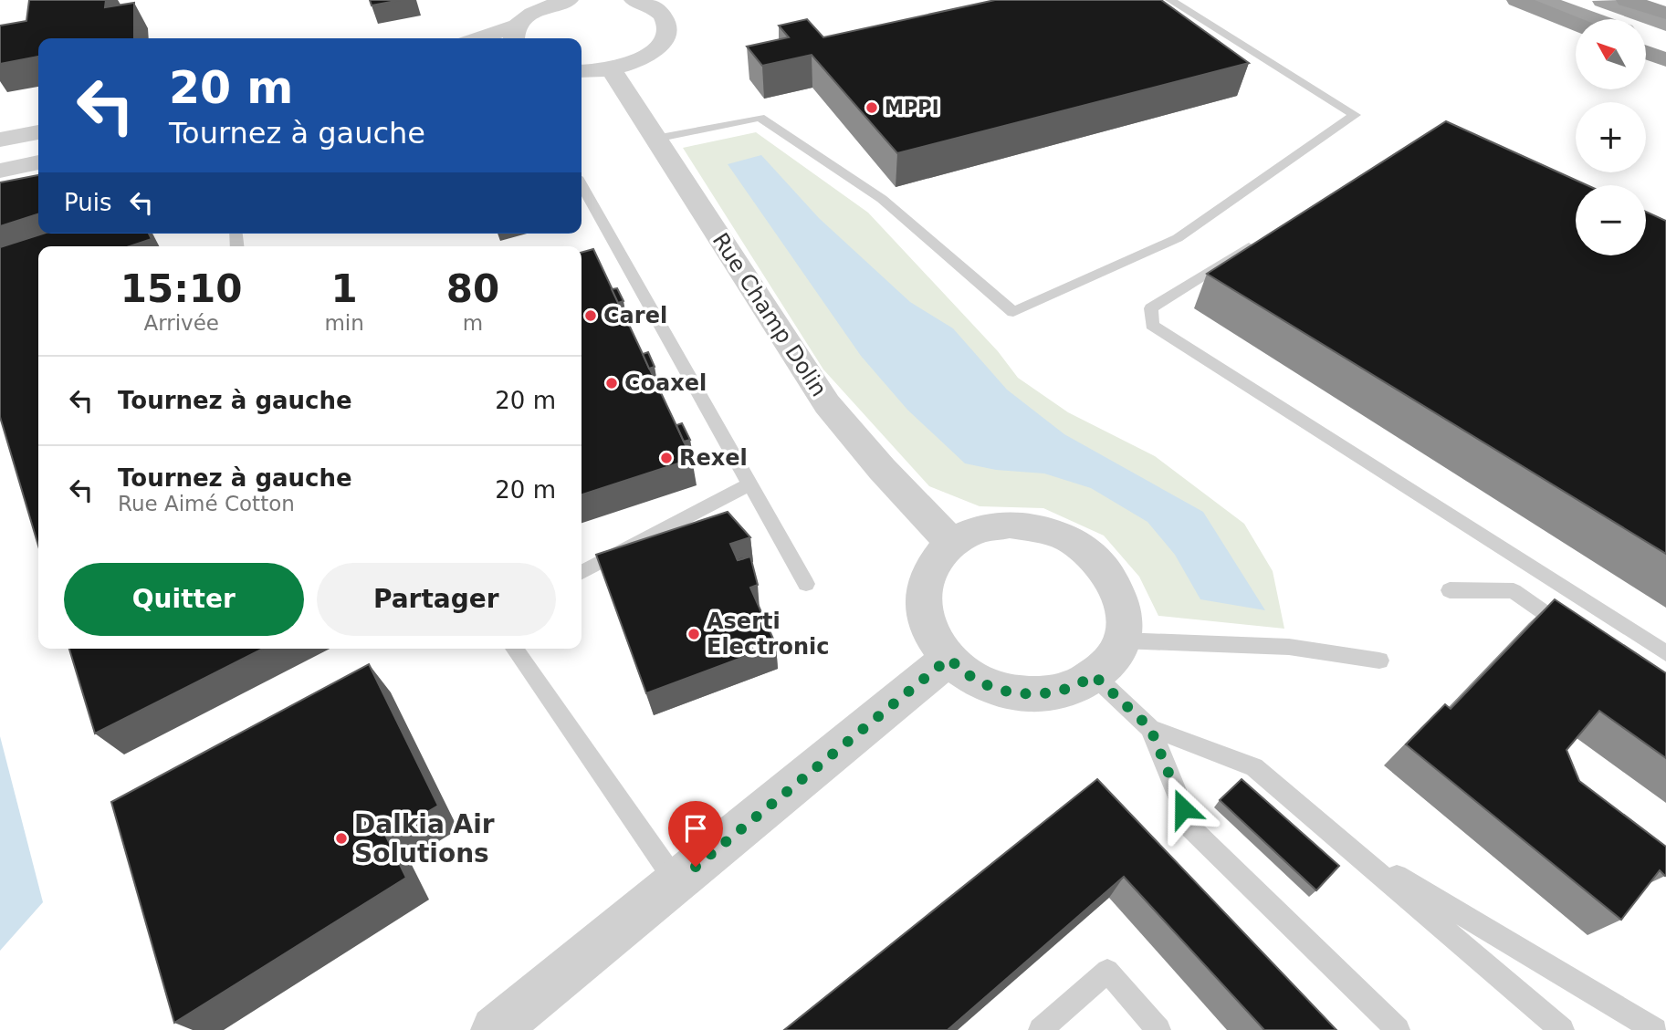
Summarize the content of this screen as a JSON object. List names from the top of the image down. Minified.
{"streets":{"street":["Rue Champ Dolin"]},"places":["MPPI","Carel","Coaxel","Rexel","Aserti Electronic","Dalkia Air Solutions"],"north":"top left","page":{"map_buttons":["+","−"],"turn":["20 m","Tournez à gauche"],"then":"Puis","eta":["15:10","Arrivée","1","min","80","m"],"list":[{"name":"Tournez à gauche","value":"20 m"},{"name":"Tournez à gauche","note":"Rue Aimé Cotton","value":"20 m"}],"buttons":["Quitter","Partager"]}}
